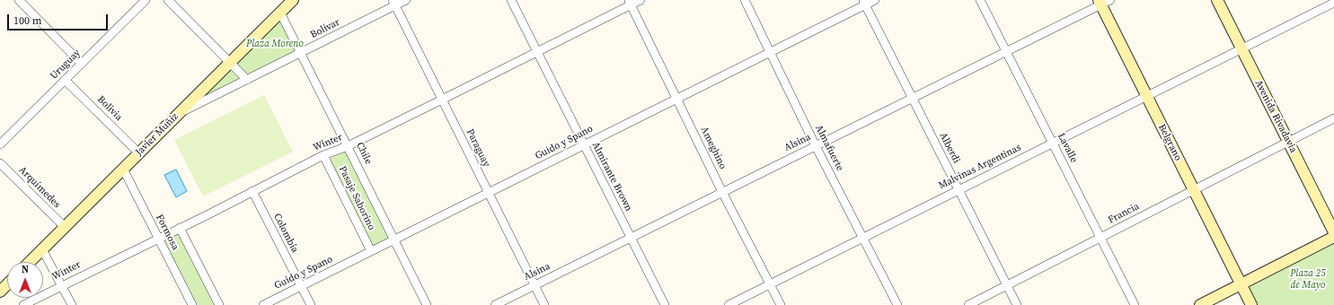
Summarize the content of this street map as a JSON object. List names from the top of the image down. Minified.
{"streets":{"main road":["Avenida Rivadavia","Javier Muñiz","Belgrano"],"street":["Bolívar","Uruguay","Bolivia","Winter","Guido y Spano","Alsina","Paraguay","Ameghino","Almafuerte","Alberdi","Lavalle","Chile","Malvinas Argentinas","Almirante Brown","Arquímedes","Pasaje Saborino","Francia","Formosa","Colombia"]},"crossings":[["Bolívar","Javier Muñiz"],["Bolívar","Paraguay"],["Bolívar","Chile"],["Uruguay","Bolivia"],["Bolivia","Javier Muñiz"],["Avenida Rivadavia","Malvinas Argentinas"],["Avenida Rivadavia","Francia"],["Javier Muñiz","Chile"],["Javier Muñiz","Arquímedes"],["Javier Muñiz","Formosa"],["Winter","Paraguay"],["Winter","Ameghino"],["Winter","Chile"],["Winter","Almirante Brown"],["Winter","Pasaje Saborino"],["Winter","Formosa"],["Winter","Colombia"],["Guido y Spano","Paraguay"],["Guido y Spano","Ameghino"],["Guido y Spano","Almafuerte"],["Guido y Spano","Alberdi"],["Guido y Spano","Chile"],["Guido y Spano","Almirante Brown"],["Guido y Spano","Pasaje Saborino"],["Guido y Spano","Colombia"],["Alsina","Belgrano"],["Alsina","Paraguay"],["Alsina","Ameghino"],["Alsina","Almafuerte"],["Alsina","Alberdi"],["Alsina","Lavalle"],["Alsina","Almirante Brown"],["Belgrano","Malvinas Argentinas"],["Belgrano","Francia"],["Ameghino","Malvinas Argentinas"],["Almafuerte","Malvinas Argentinas"],["Alberdi","Malvinas Argentinas"],["Alberdi","Francia"],["Lavalle","Malvinas Argentinas"],["Lavalle","Francia"]],"parks":["Plaza Moreno","Plaza 25 de Mayo"],"scale_bar":"100 m","north":"top"}
